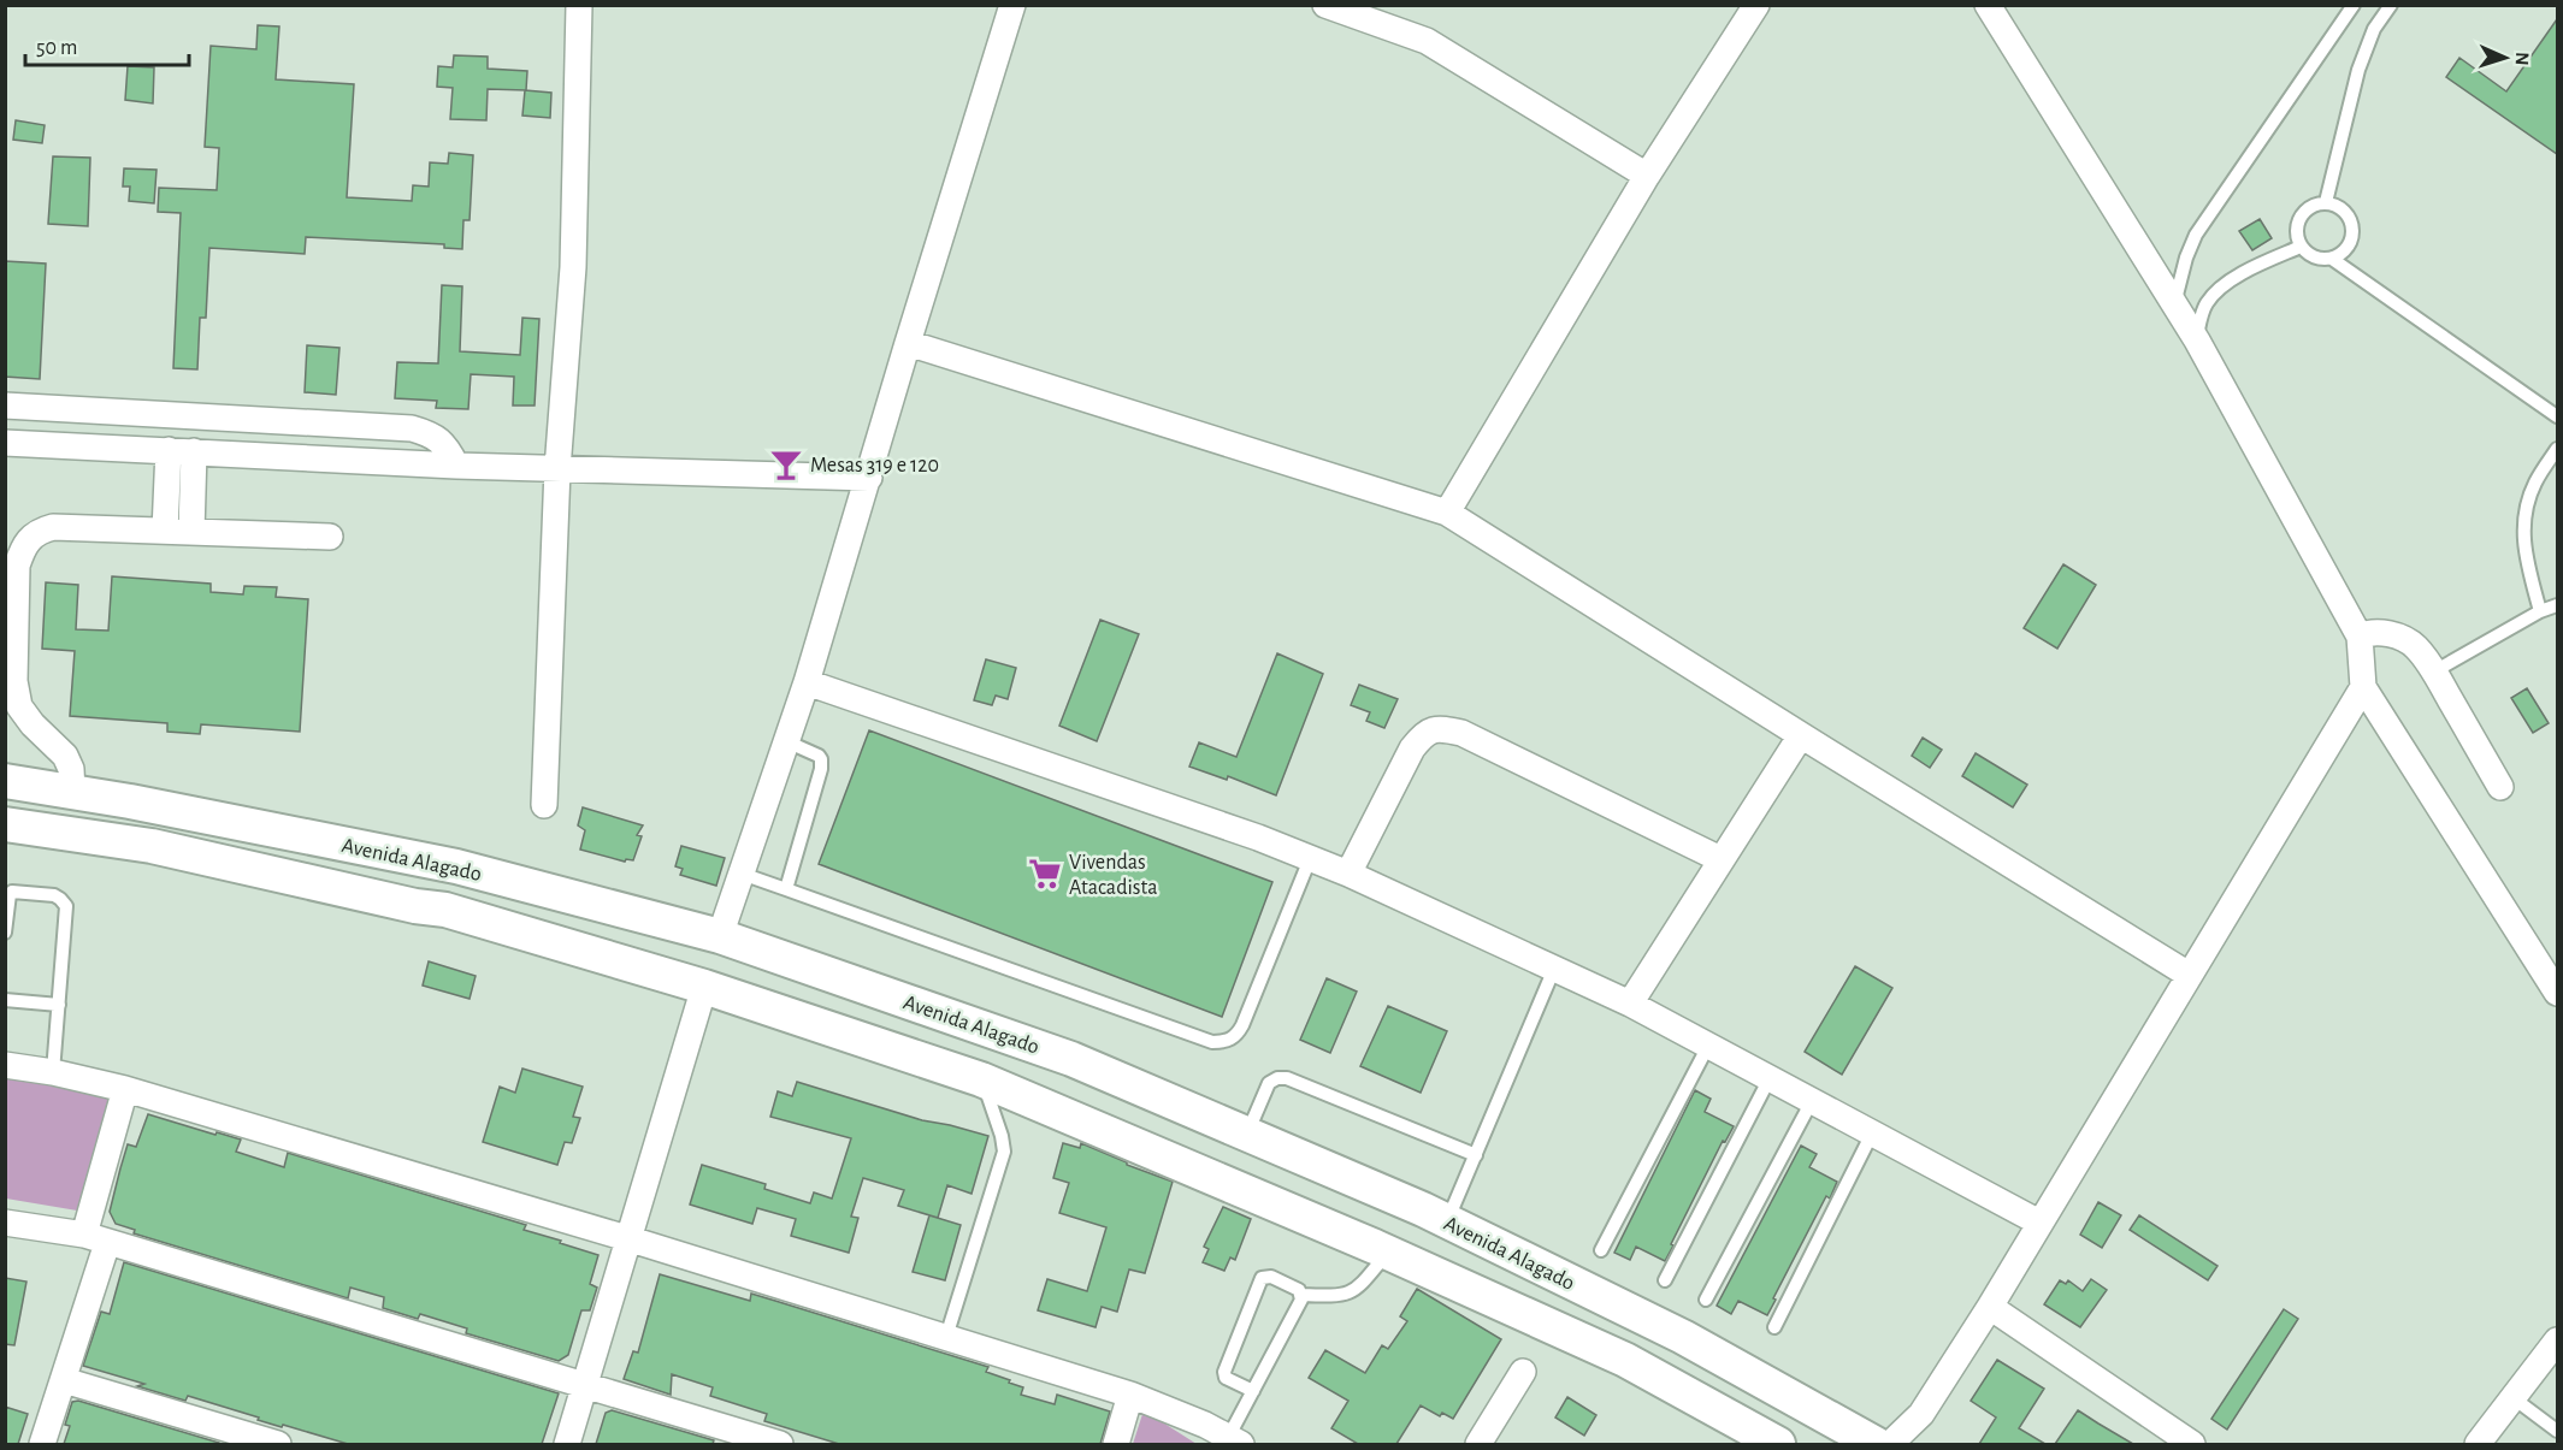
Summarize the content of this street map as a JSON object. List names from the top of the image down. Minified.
{"streets":{"main road":["Avenida Alagado"]},"places":{"bar":["Mesas 319 e 120"],"supermarket":["Vivendas Atacadista"]},"scale_bar":"50 m","north":"right"}
